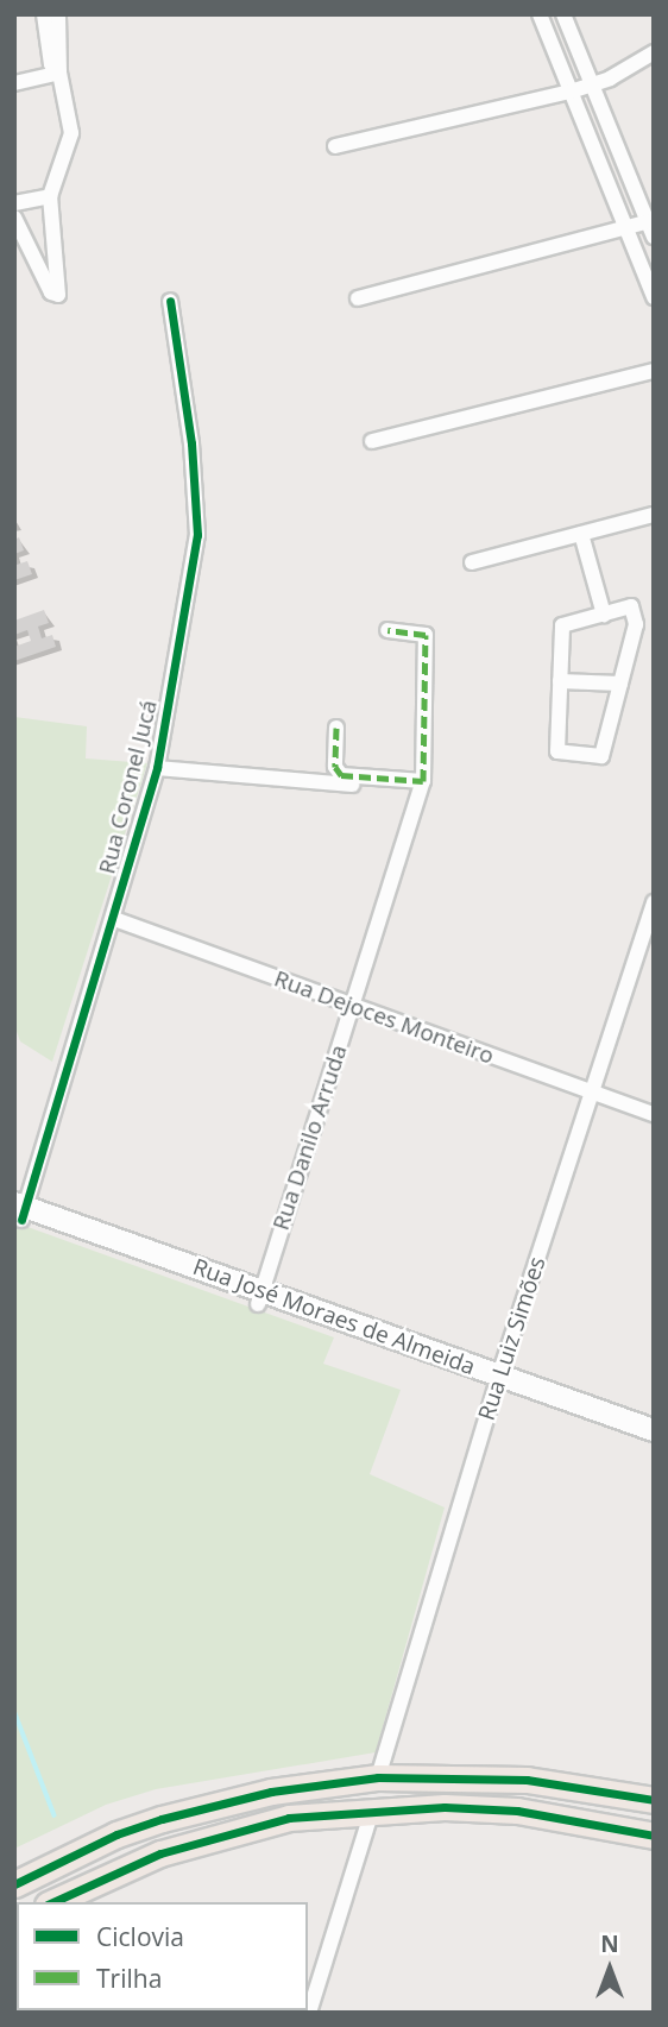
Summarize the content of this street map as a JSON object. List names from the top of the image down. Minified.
{"streets":{"street":["Rua Coronel Jucá","Rua Dejoces Monteiro","Rua Danilo Arruda","Rua José Moraes de Almeida","Rua Luiz Simões"]},"crossings":[["Rua Coronel Jucá","Rua Dejoces Monteiro"],["Rua Coronel Jucá","Rua José Moraes de Almeida"],["Rua Dejoces Monteiro","Rua Danilo Arruda"],["Rua Dejoces Monteiro","Rua Luiz Simões"],["Rua Danilo Arruda","Rua José Moraes de Almeida"],["Rua José Moraes de Almeida","Rua Luiz Simões"]],"legend":["Ciclovia","Trilha"],"north":"top"}
